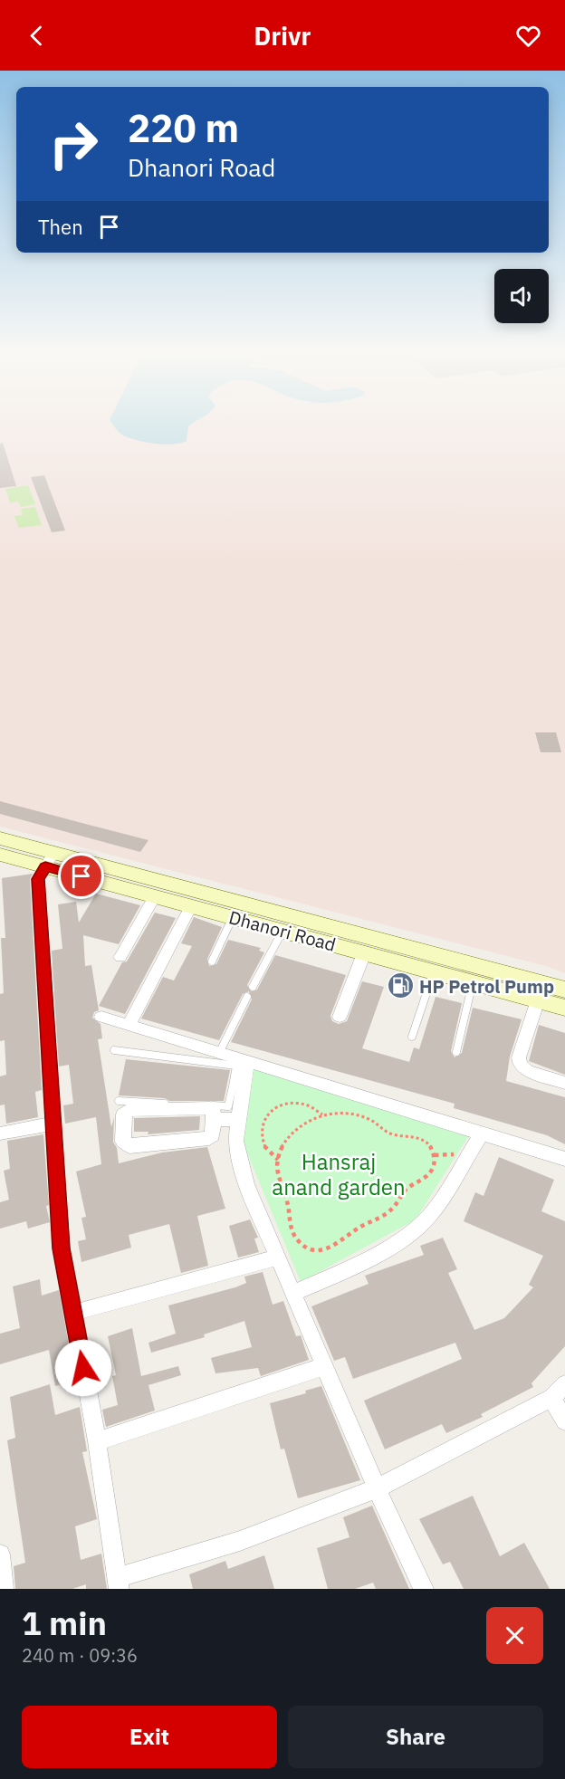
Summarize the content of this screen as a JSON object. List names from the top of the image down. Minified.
{"streets":{"main road":["Dhanori Road"]},"parks":["Hansraj anand garden"],"places":{"fuel station":["HP Petrol Pump"]},"page":{"header":"Drivr","turn":["220 m","Dhanori Road"],"then":"Then","heading":["1 min","240 m · 09:36"],"buttons":["Exit","Share"]}}
